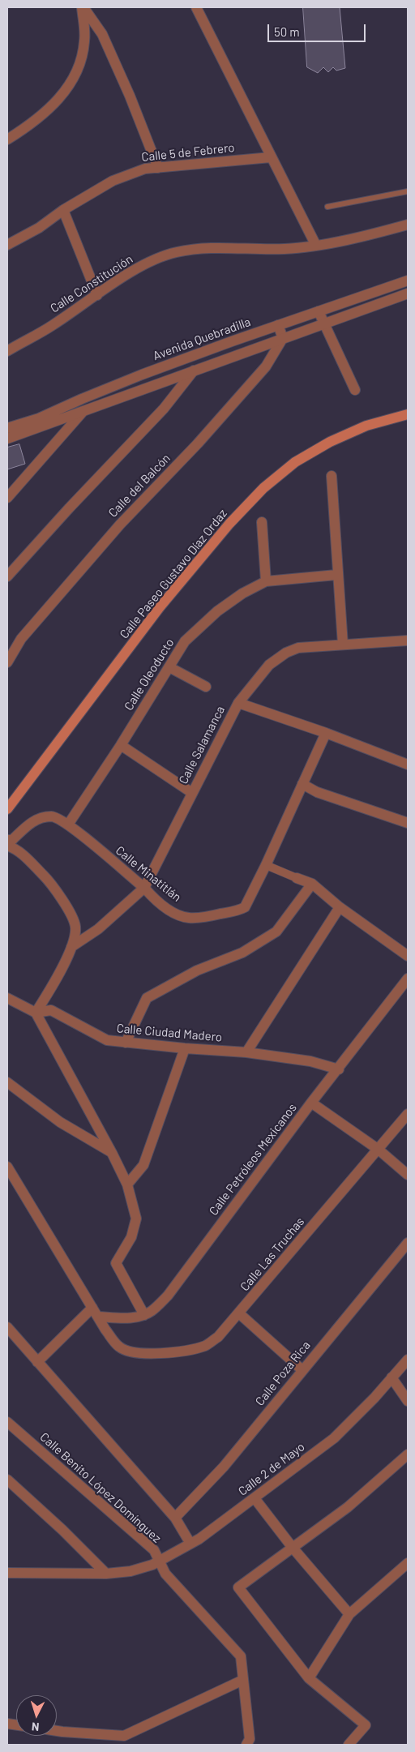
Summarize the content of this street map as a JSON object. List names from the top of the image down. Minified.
{"streets":{"main road":["Calle Paseo Gustavo Díaz Ordaz"],"street":["Calle 5 de Febrero","Calle Constitución","Avenida Quebradilla","Calle del Balcón","Calle Oleoducto","Calle Salamanca","Calle Minatitlán","Calle Ciudad Madero","Calle Petróleos Mexicanos","Calle Las Truchas","Calle Poza Rica","Calle 2 de Mayo","Calle Benito López Domínguez"]},"crossings":[["Calle Oleoducto","Calle Minatitlán"],["Calle Salamanca","Calle Minatitlán"],["Calle Ciudad Madero","Calle Petróleos Mexicanos"],["Calle 2 de Mayo","Calle Benito López Domínguez"]],"scale_bar":"50 m","north":"bottom"}
